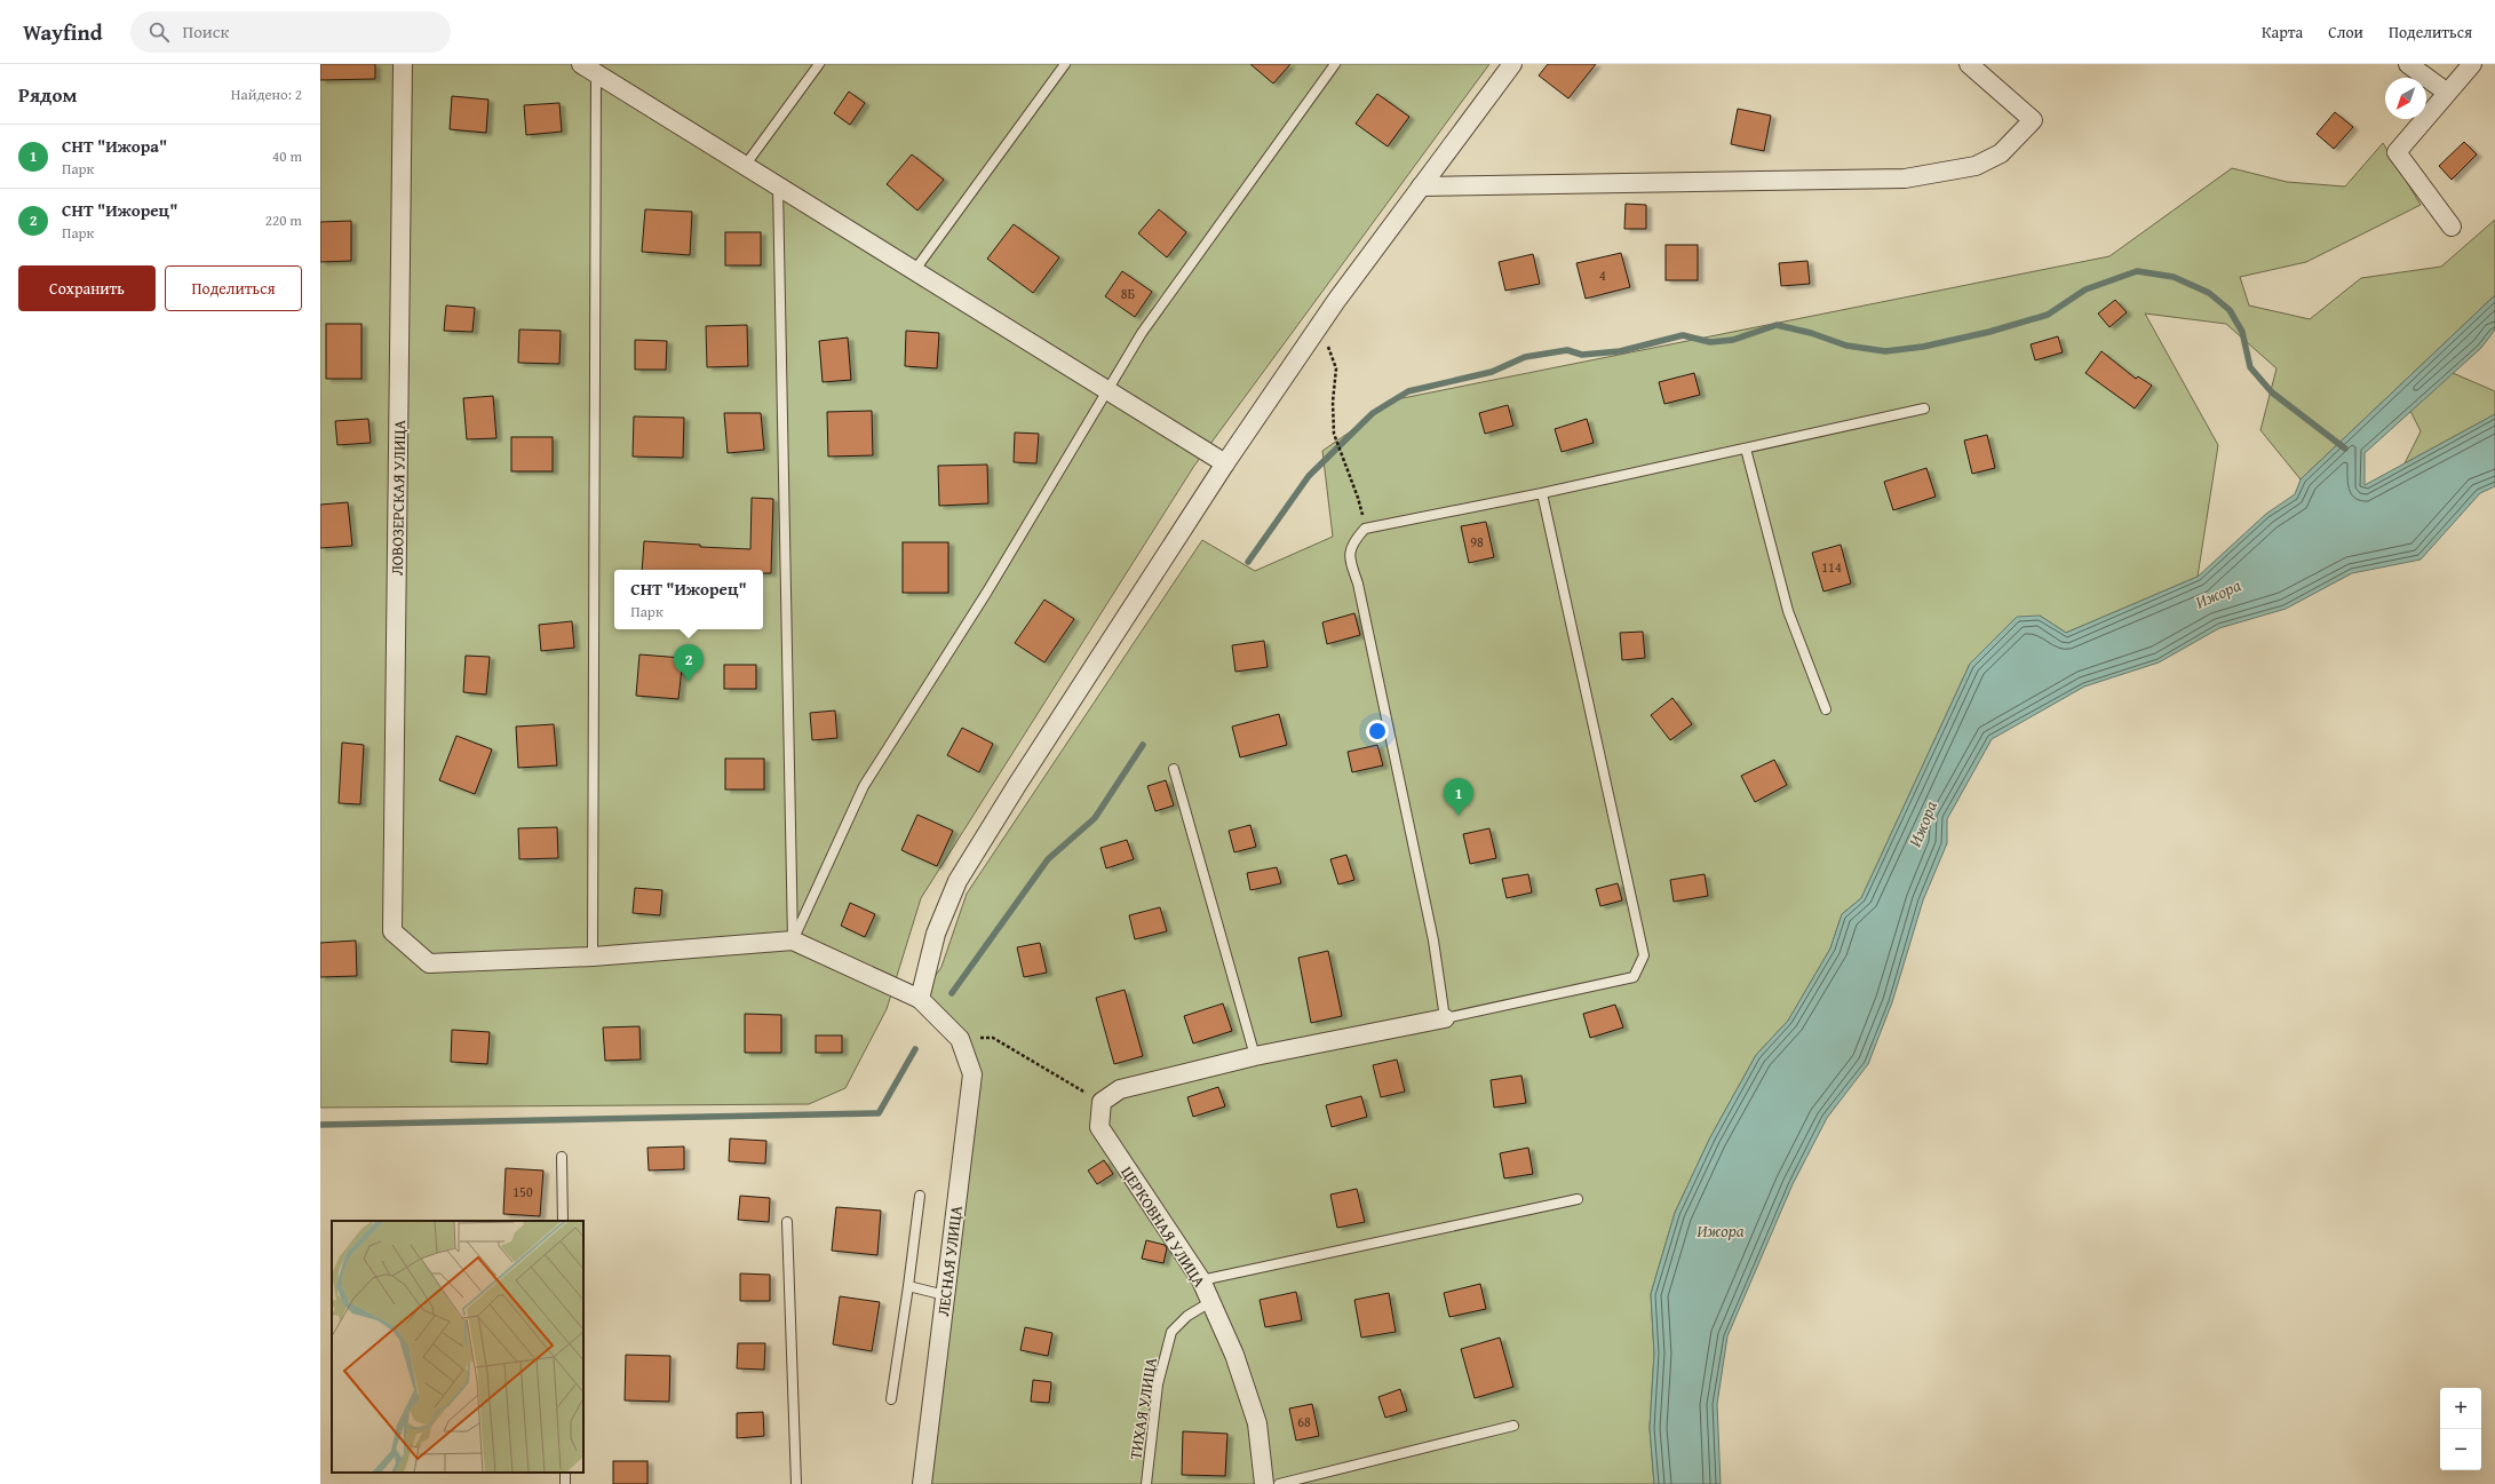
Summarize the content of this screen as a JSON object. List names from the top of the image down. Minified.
{"streets":{"street":["ЛОВОЗЕРСКАЯ УЛИЦА","ЦЕРКОВНАЯ УЛИЦА","ЛЕСНАЯ УЛИЦА"],"lane":["ТИХАЯ УЛИЦА"]},"crossings":[["ЦЕРКОВНАЯ УЛИЦА","ТИХАЯ УЛИЦА"]],"water":["Ижора"],"house_numbers":["4","8Б","98","114","150","68"],"north":"bottom left","page":{"header":"Wayfind","search":"Поиск","nav":["Карта","Слои","Поделиться"],"heading":["Рядом","Найдено: 2"],"list":[{"mark":"1","name":"СНТ \"Ижора\"","note":"Парк","value":"40 m"},{"mark":"2","name":"СНТ \"Ижорец\"","note":"Парк","value":"220 m"}],"buttons":["Сохранить","Поделиться"],"popup":["СНТ \"Ижорец\"","Парк"],"pins":["2","1"],"map_buttons":["+","−"]}}
